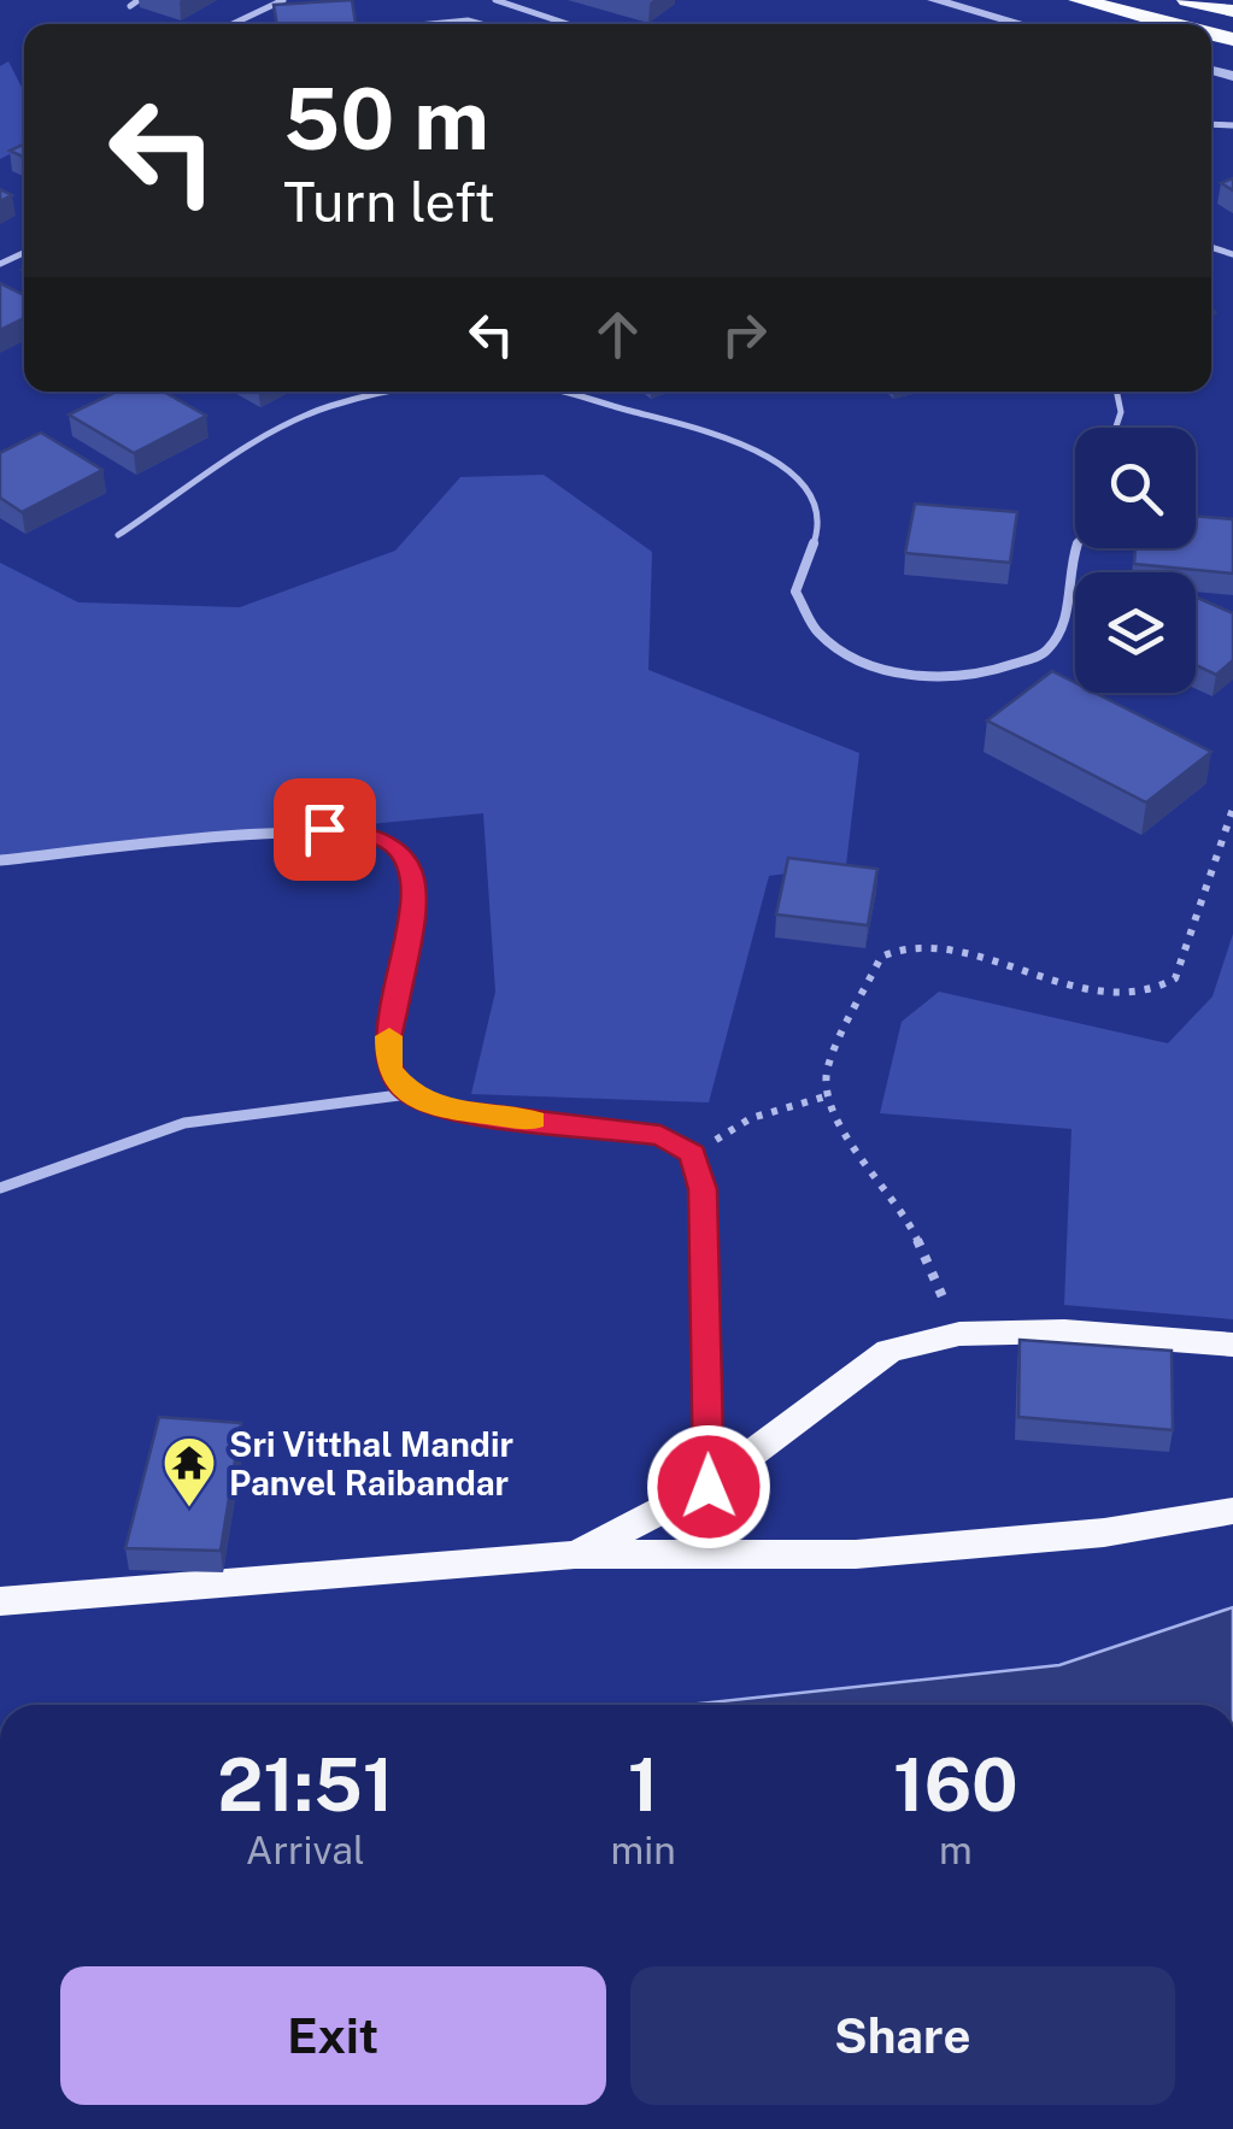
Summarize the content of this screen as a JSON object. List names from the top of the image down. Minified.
{"places":{"temple":["Sri Vitthal Mandir Panvel Raibandar"]},"page":{"turn":["50 m","Turn left"],"eta":["21:51","Arrival","1","min","160","m"],"buttons":["Exit","Share"]}}
